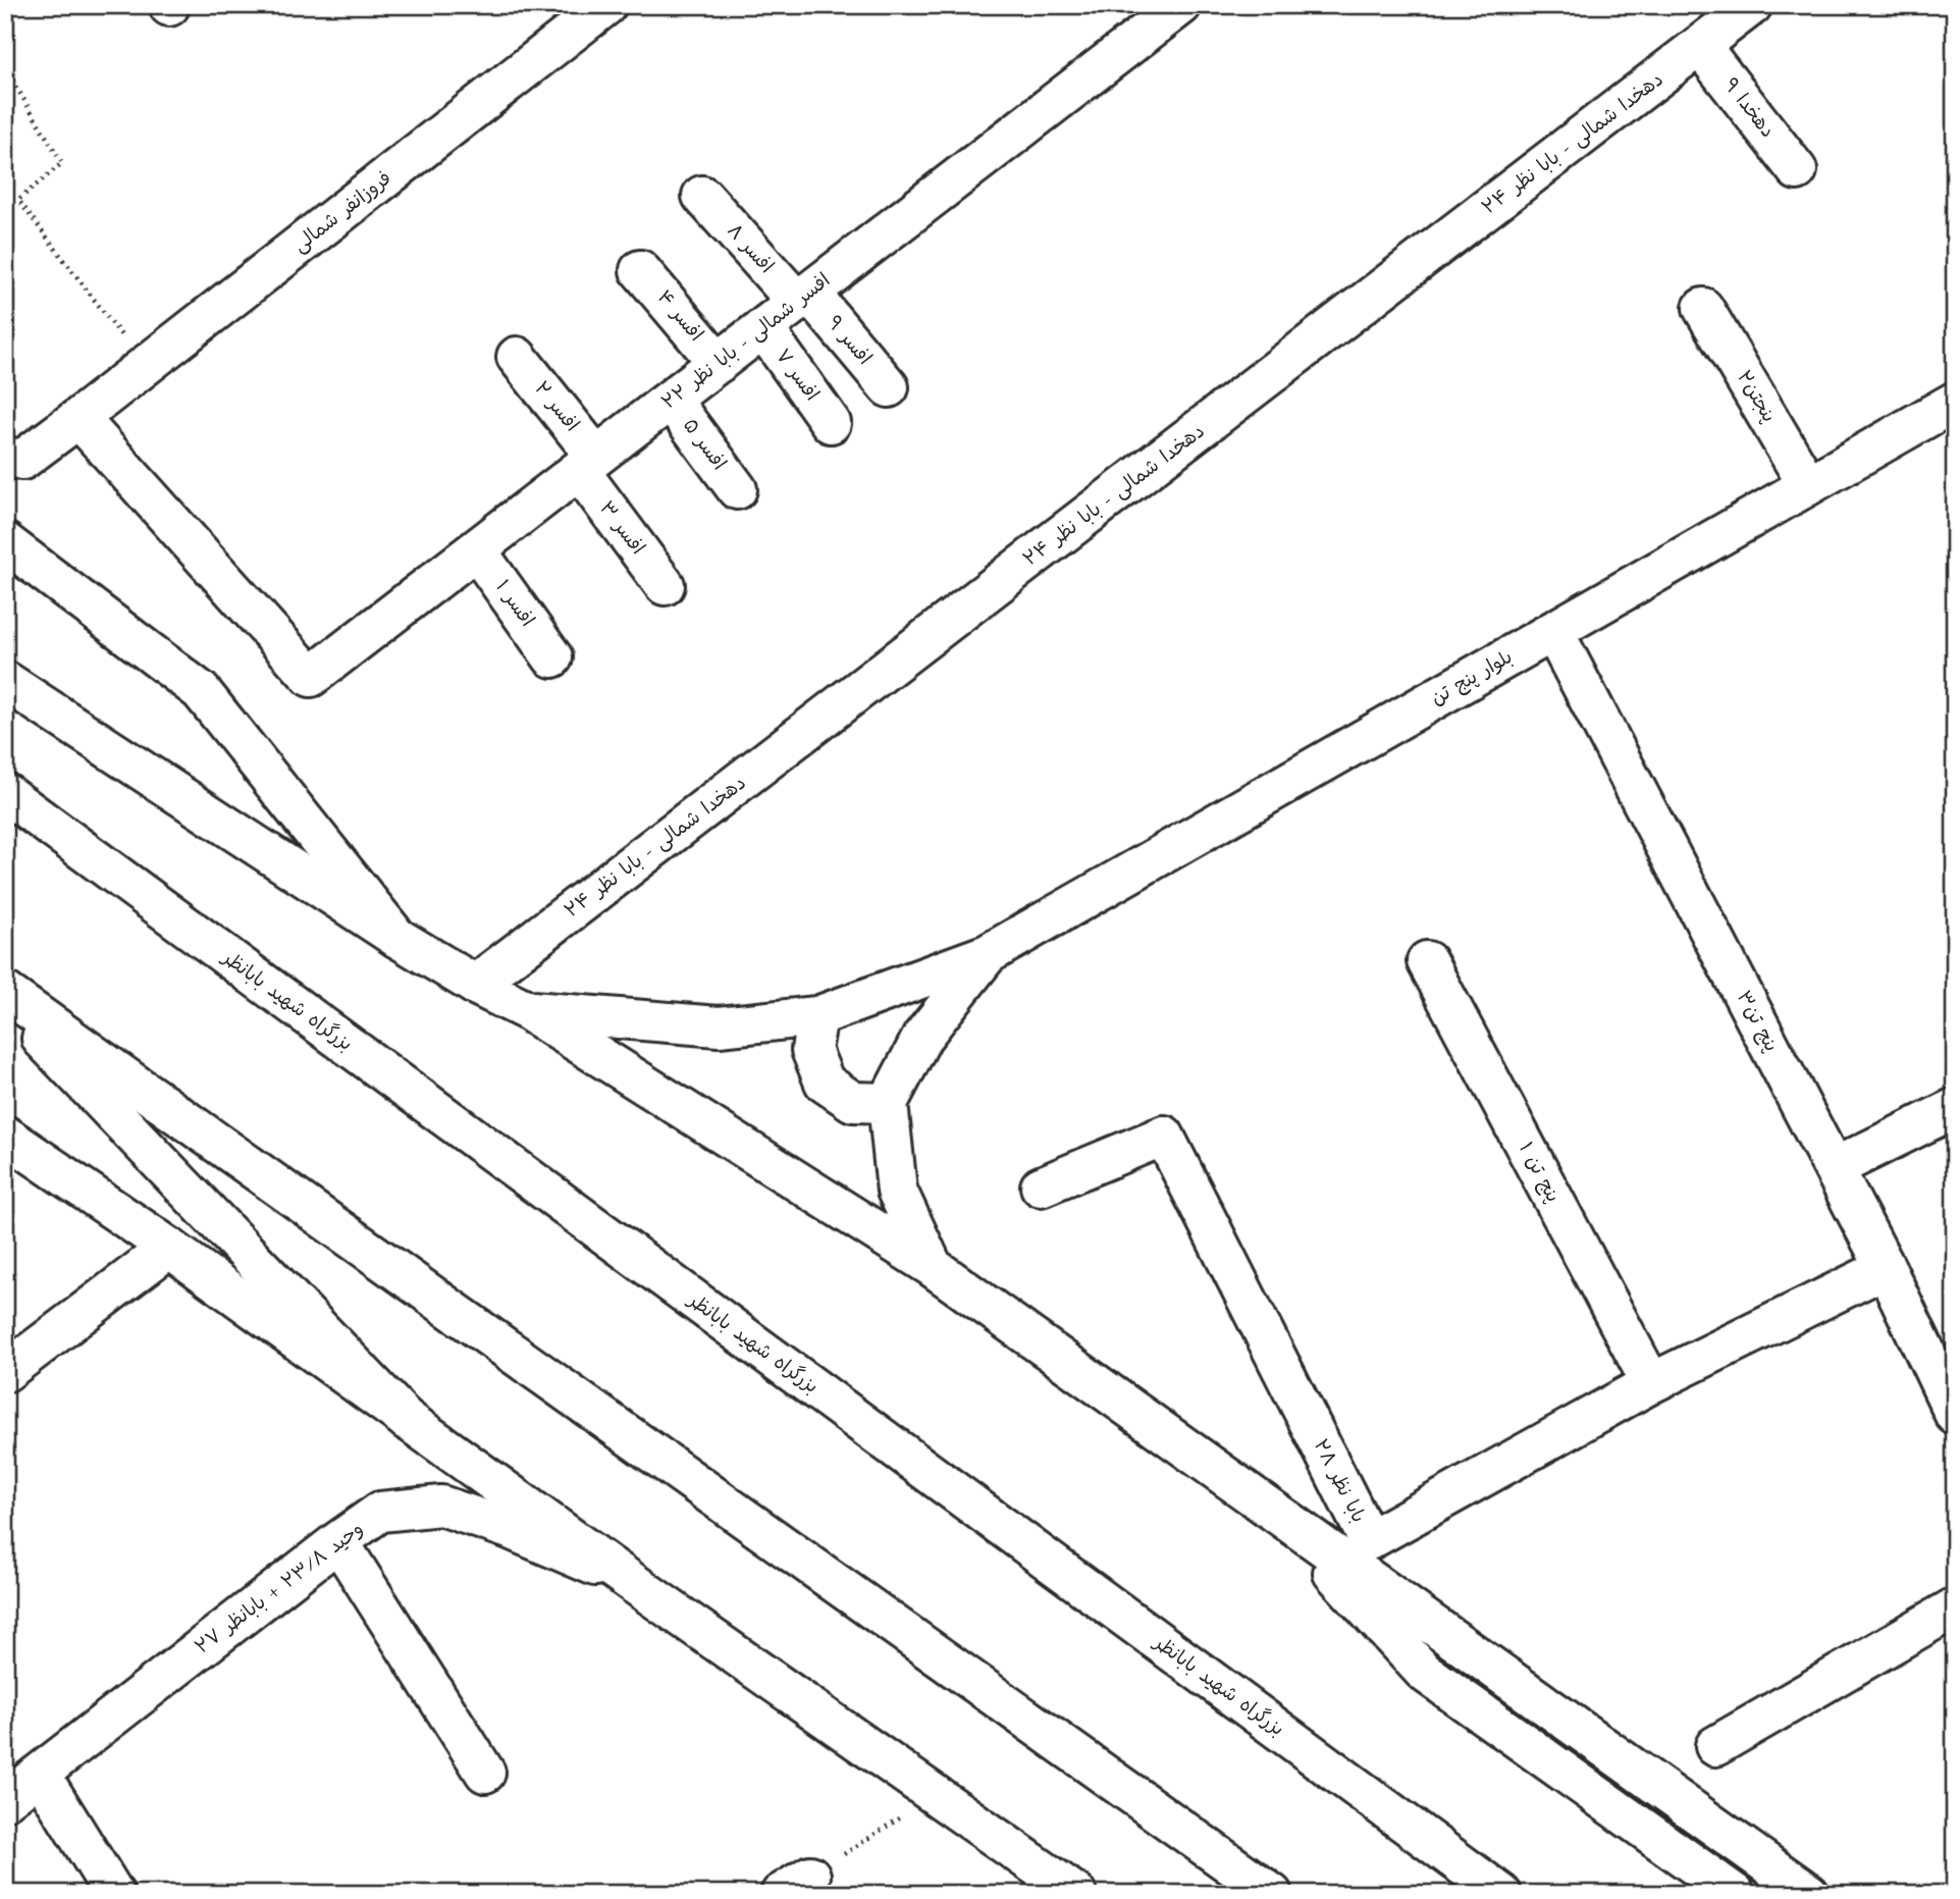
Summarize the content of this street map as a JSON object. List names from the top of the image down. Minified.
{"streets":{"main road":["دهخدا ۹","دهخدا شمالی - بابا نظر ۲۴","فروزانفر شمالی","افسر ۸","افسر ۴","افسر ۹","افسر شمالی - بابا نظر ۲۲","افسر ۷","پنجتن۲","افسر ۲","افسر ۵","افسر ۳","افسر ۱","بلوار پنج تن","بزرگراه شهید بابانظر","پنج تن۳","پنج تن ۱","بابا نظر ۲۸","وحید ۲۳/۸ + بابانظر ۲۷"]},"crossings":[["دهخدا ۹","دهخدا شمالی - بابا نظر ۲۴"],["فروزانفر شمالی","افسر شمالی - بابا نظر ۲۲"],["افسر ۸","افسر ۹"],["افسر ۸","افسر شمالی - بابا نظر ۲۲"],["افسر ۴","افسر شمالی - بابا نظر ۲۲"],["افسر ۹","افسر شمالی - بابا نظر ۲۲"],["افسر شمالی - بابا نظر ۲۲","افسر ۷"],["افسر شمالی - بابا نظر ۲۲","افسر ۲"],["افسر شمالی - بابا نظر ۲۲","افسر ۵"],["افسر شمالی - بابا نظر ۲۲","افسر ۳"],["افسر شمالی - بابا نظر ۲۲","افسر ۱"],["پنجتن۲","بلوار پنج تن"],["افسر ۲","افسر ۳"],["بلوار پنج تن","پنج تن۳"],["پنج تن۳","بابا نظر ۲۸"],["پنج تن ۱","بابا نظر ۲۸"]]}
